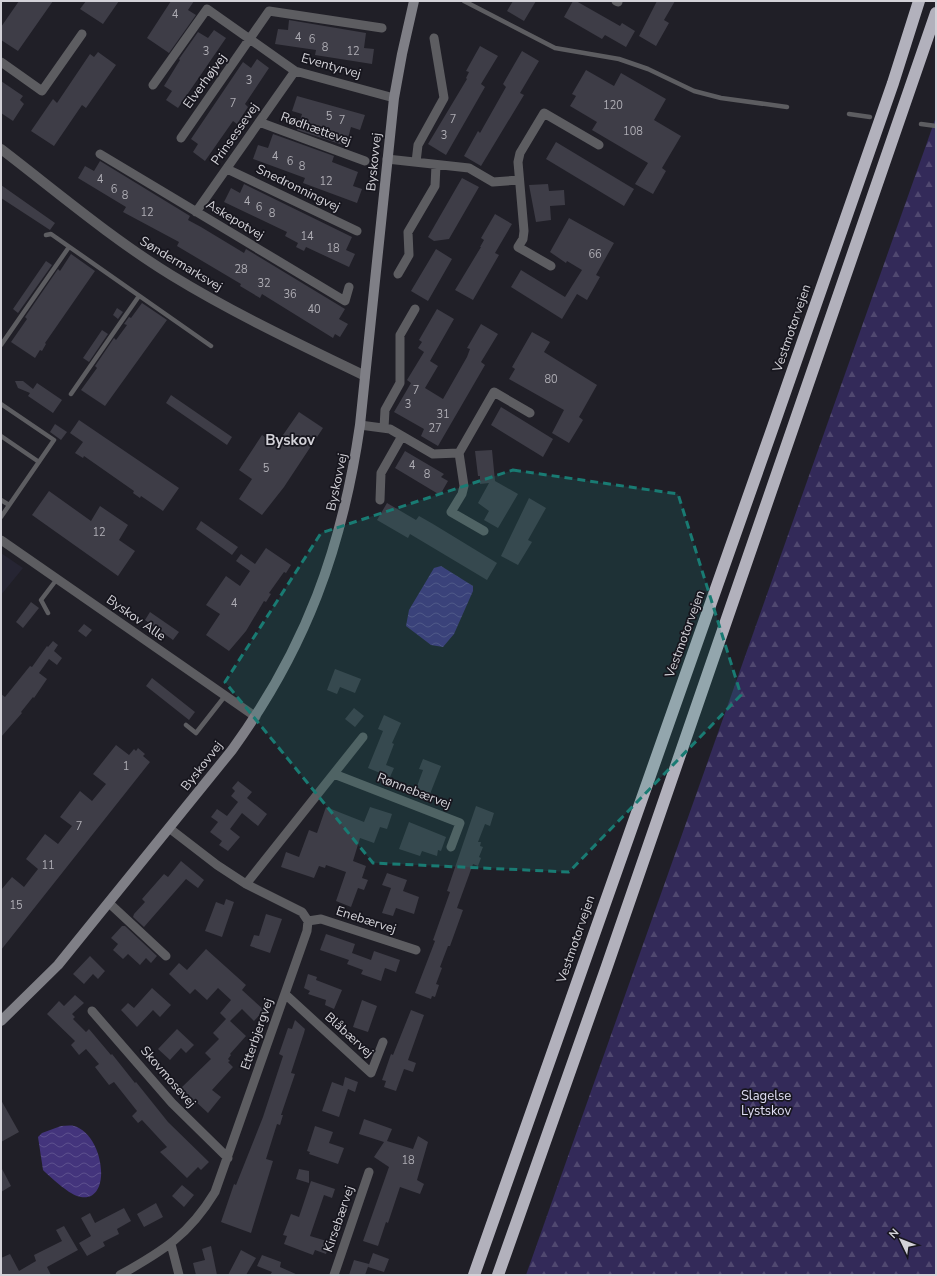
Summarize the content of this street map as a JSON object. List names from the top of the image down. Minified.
{"streets":{"highway":["Vestmotorvejen"],"main road":["Byskovvej"],"street":["Eventyrvej","Elverhøjvej","Rødhættevej","Prinsessevej","Snedronningvej","Askepotvej","Søndermarksvej","Byskov Alle","Rønnebærvej","Enebærvej","Etterbjergvej","Blåbærvej","Skovmosevej","Kirsebærvej"]},"crossings":[["Eventyrvej","Elverhøjvej"],["Eventyrvej","Prinsessevej"],["Eventyrvej","Byskovvej"],["Rødhættevej","Prinsessevej"],["Prinsessevej","Snedronningvej"],["Prinsessevej","Askepotvej"],["Byskovvej","Søndermarksvej"],["Byskovvej","Byskov Alle"],["Enebærvej","Etterbjergvej"],["Etterbjergvej","Blåbærvej"],["Etterbjergvej","Skovmosevej"]],"districts":["Byskov"],"parks":["Slagelse Lystskov"],"house_numbers":["4","4","6","8","3","12","3","7","120","5","7","7","108","3","4","6","8","4","12","6","8","4","6","12","8","14","18","66","28","32","36","40","80","7","3","31","27","4","5","8","12","4","1","7","11","15","18"],"north":"top left"}
